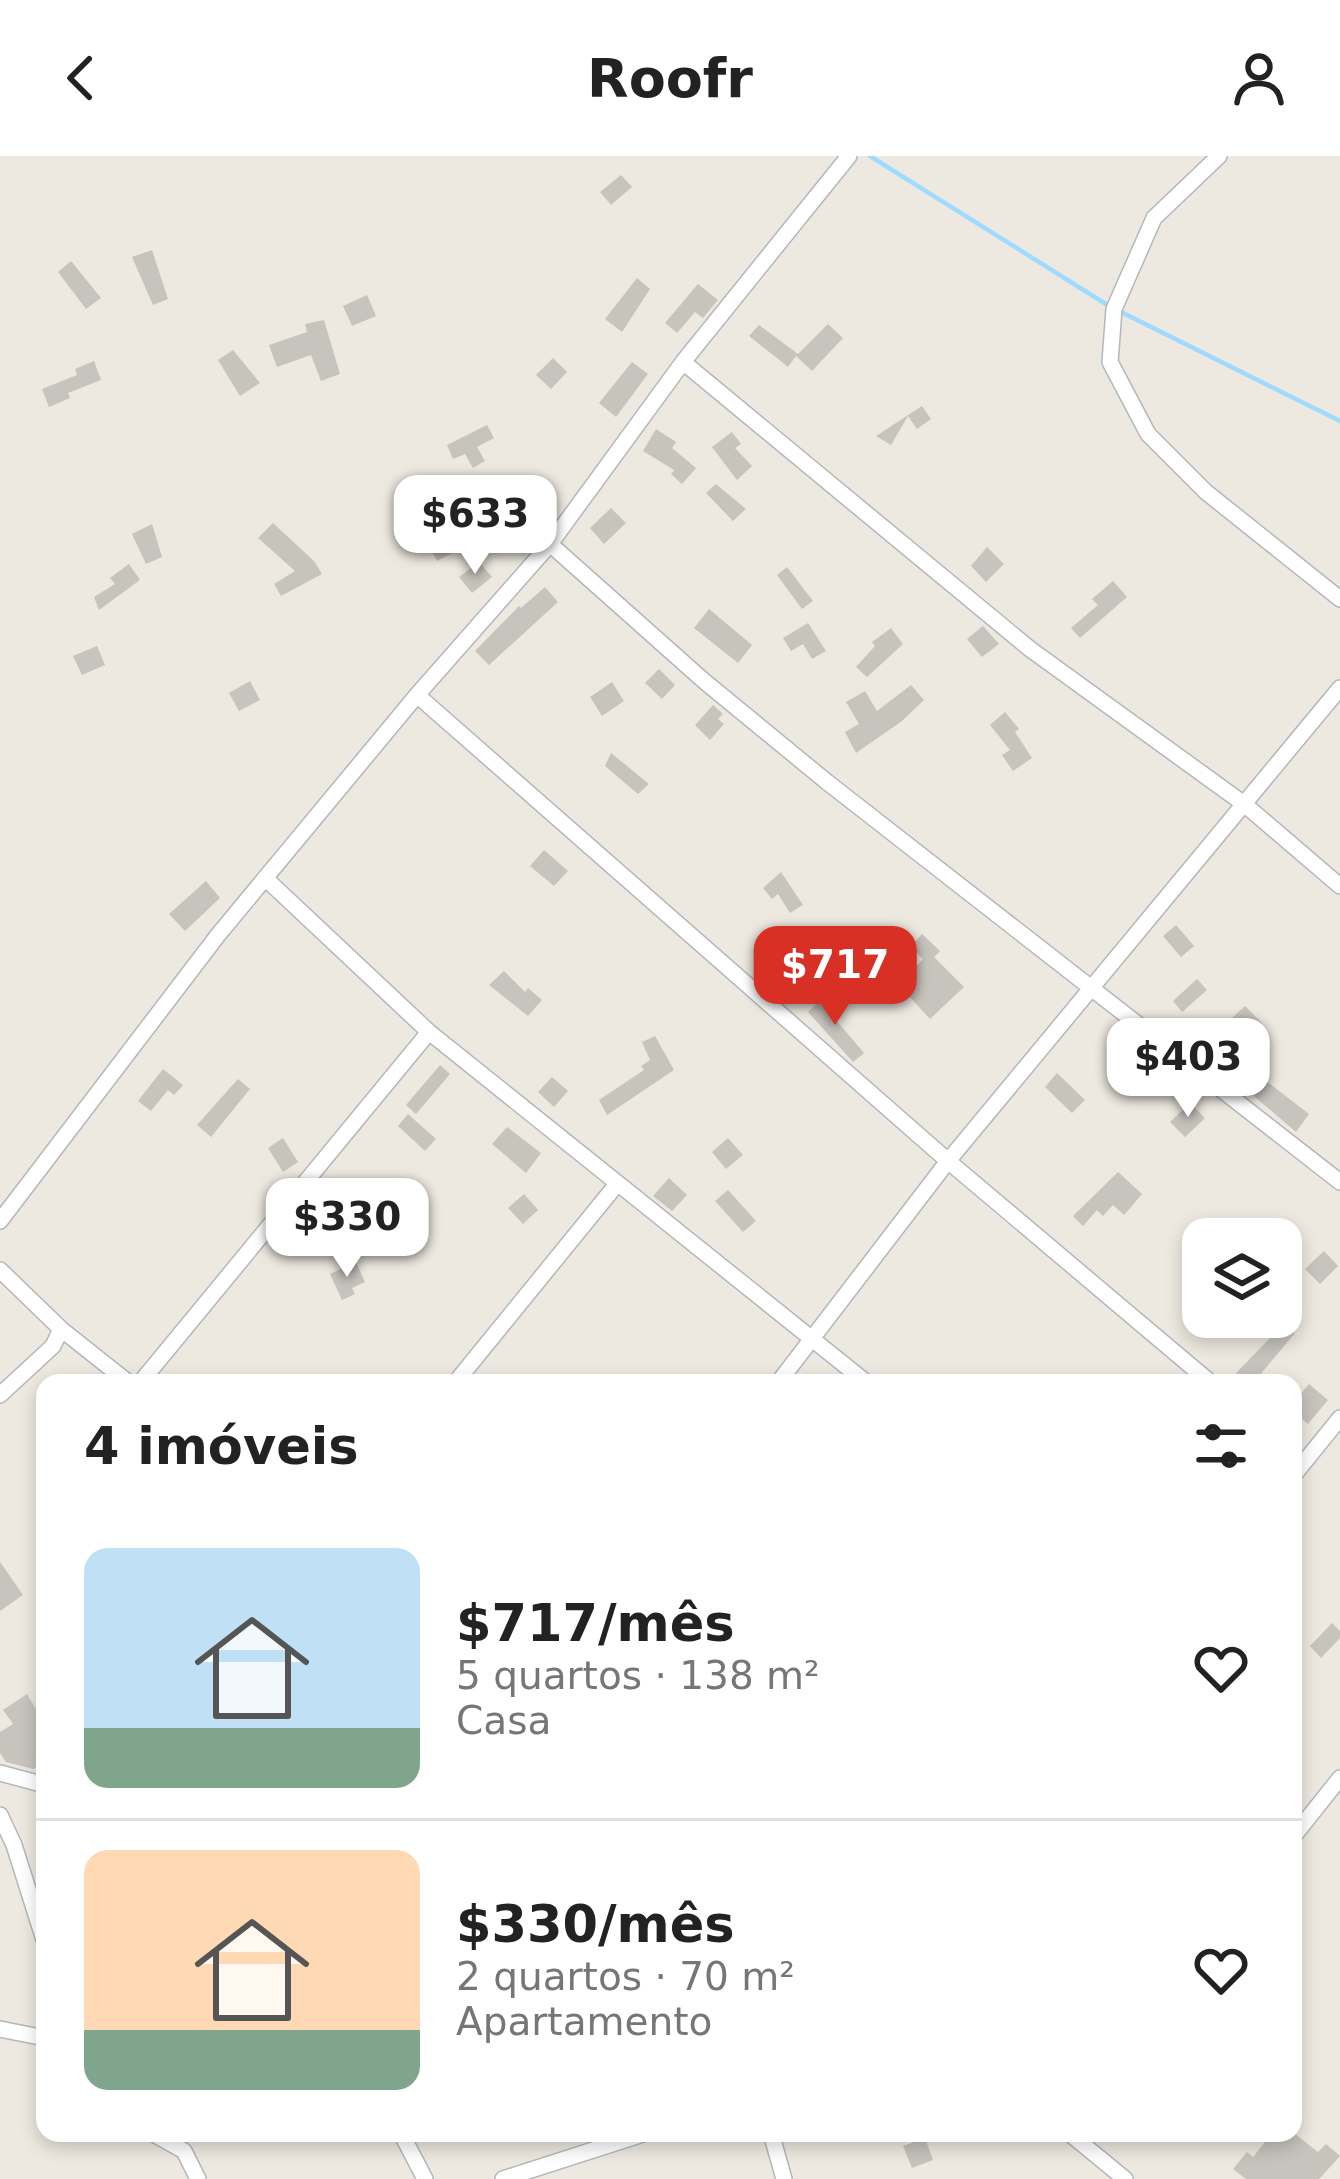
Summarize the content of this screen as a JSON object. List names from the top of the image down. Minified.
{"page":{"header":"Roofr","price":["$633","$717","$403","$330"],"heading":"4 imóveis","list":[{"name":"$717/mês","note":"5 quartos · 138 m² · Casa"},{"name":"$330/mês","note":"2 quartos · 70 m² · Apartamento"}]}}
